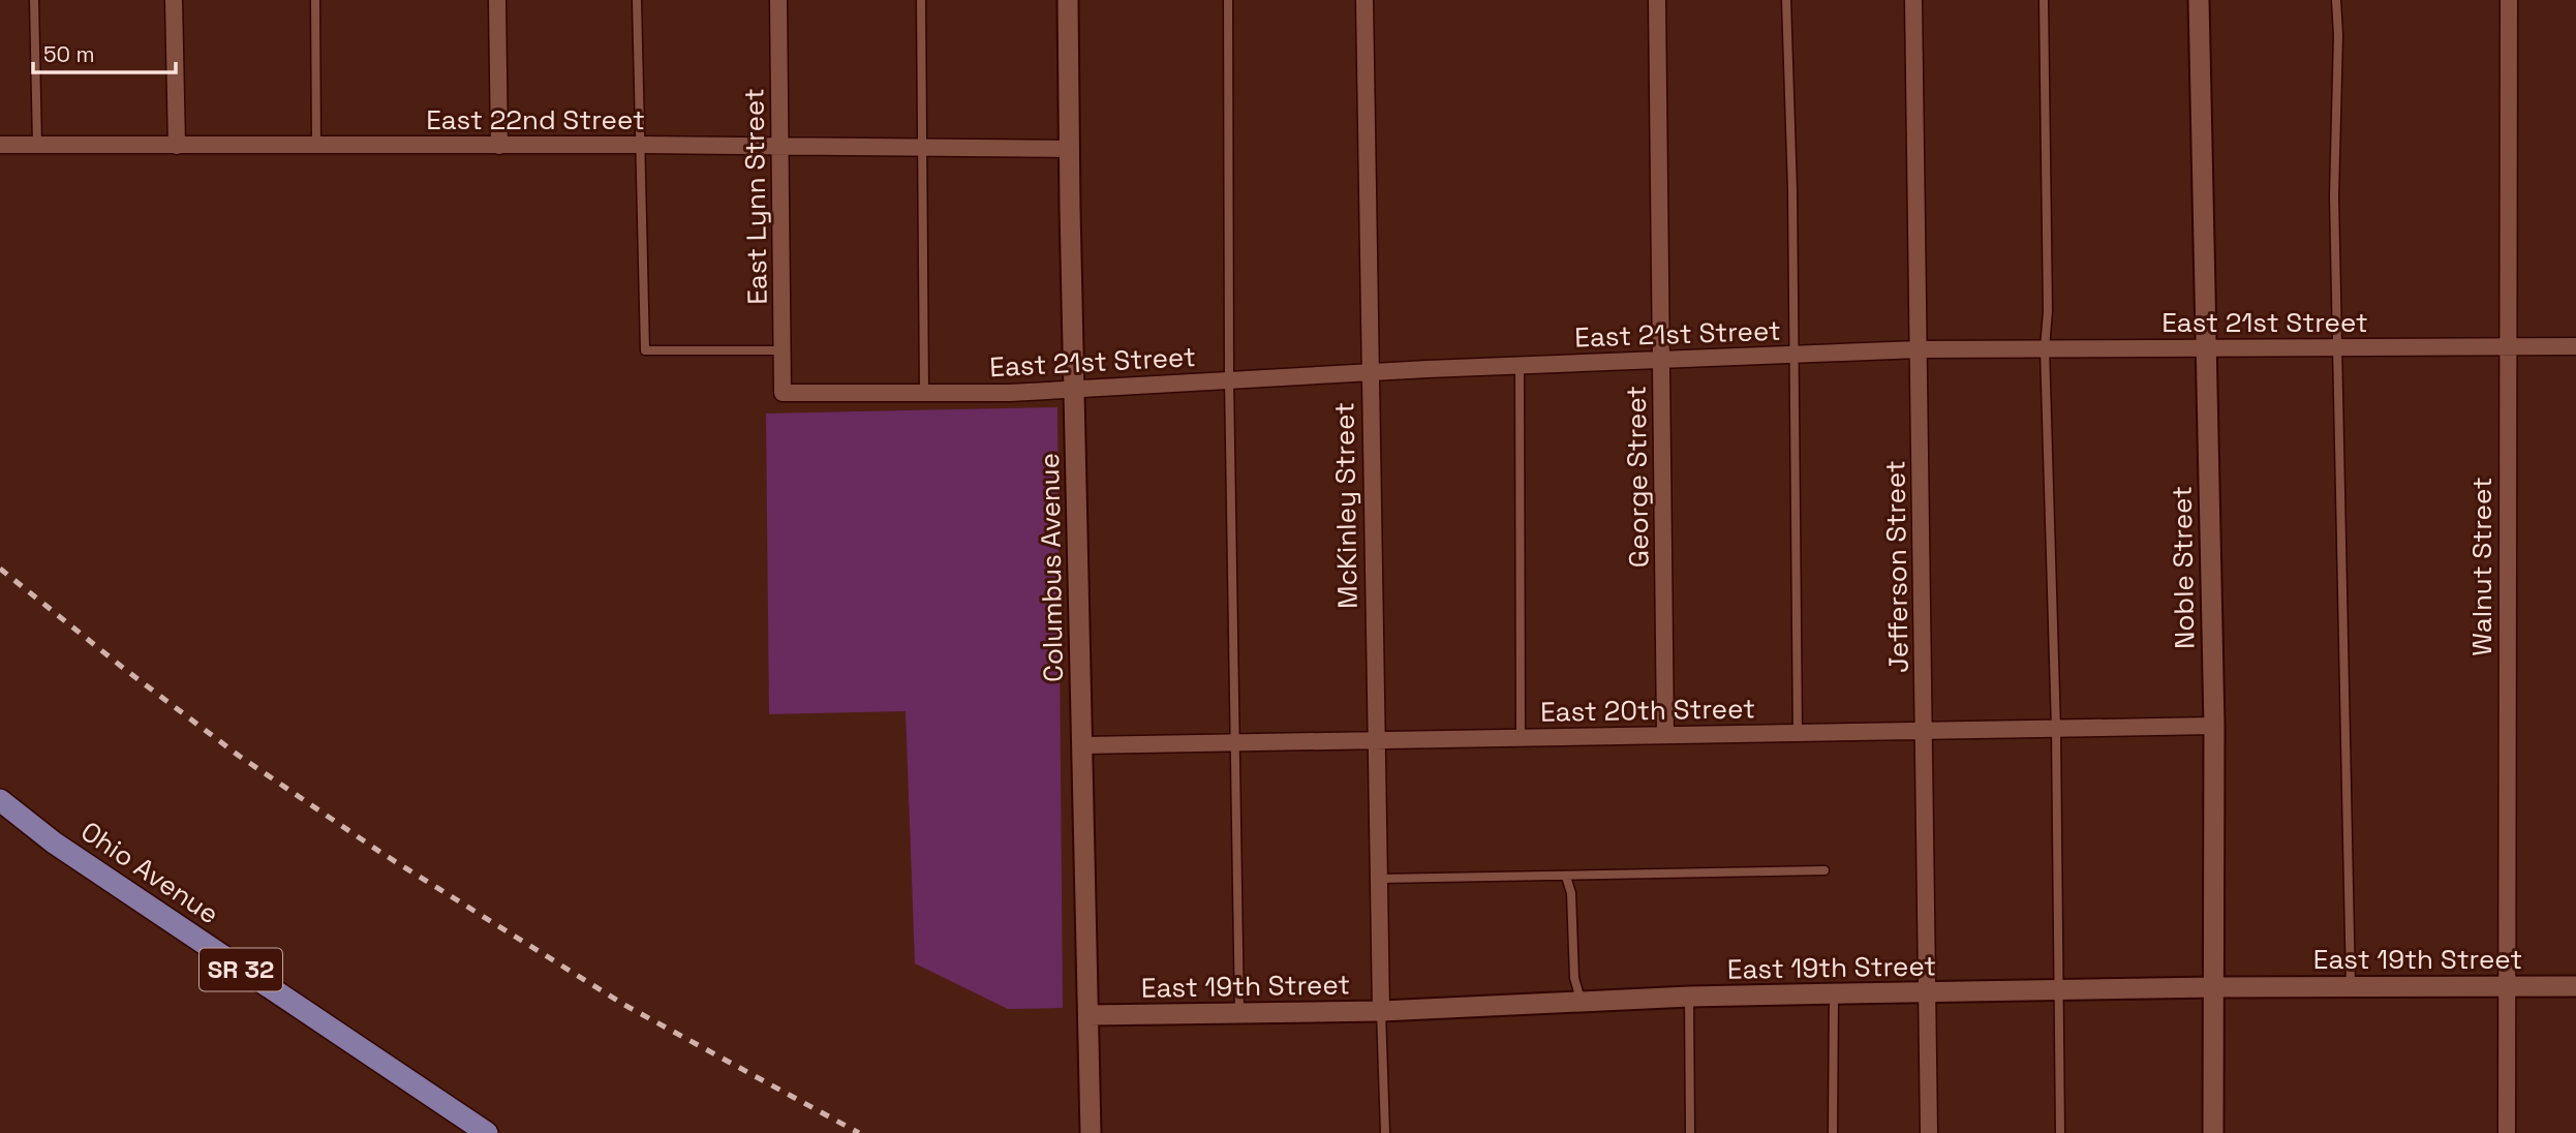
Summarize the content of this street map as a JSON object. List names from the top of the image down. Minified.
{"streets":{"main road":["Ohio Avenue","SR 32"],"street":["East 22nd Street","East Lynn Street","East 21st Street","George Street","McKinley Street","Jefferson Street","Walnut Street","Columbus Avenue","Noble Street","East 20th Street","East 19th Street"]},"crossings":[["East 22nd Street","East Lynn Street"],["East 22nd Street","Columbus Avenue"],["East Lynn Street","East 21st Street"],["East 21st Street","George Street"],["East 21st Street","McKinley Street"],["East 21st Street","Jefferson Street"],["East 21st Street","Walnut Street"],["East 21st Street","Columbus Avenue"],["East 21st Street","Noble Street"],["George Street","East 20th Street"],["McKinley Street","East 20th Street"],["McKinley Street","East 19th Street"],["Jefferson Street","East 20th Street"],["Jefferson Street","East 19th Street"],["Walnut Street","East 19th Street"],["Columbus Avenue","East 20th Street"],["Columbus Avenue","East 19th Street"],["Noble Street","East 20th Street"],["Noble Street","East 19th Street"]],"scale_bar":"50 m"}
